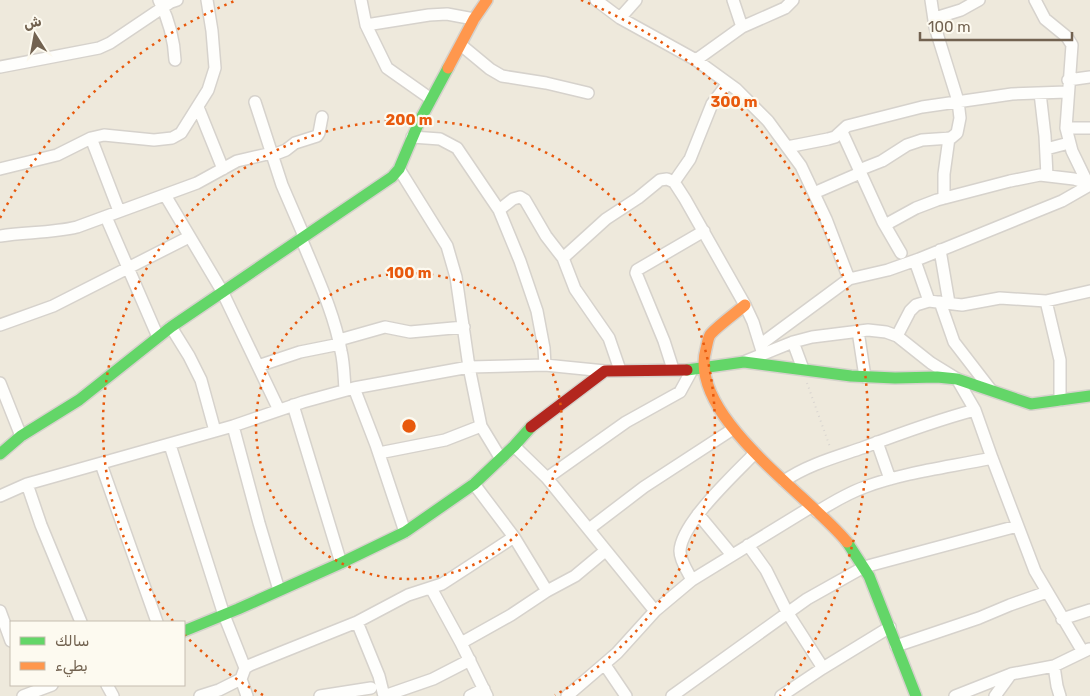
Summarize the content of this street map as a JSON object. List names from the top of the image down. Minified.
{"legend":["سالك","بطيء"],"scale_bar":"100 m","north":"top","rings":["300 m","200 m","100 m"]}
